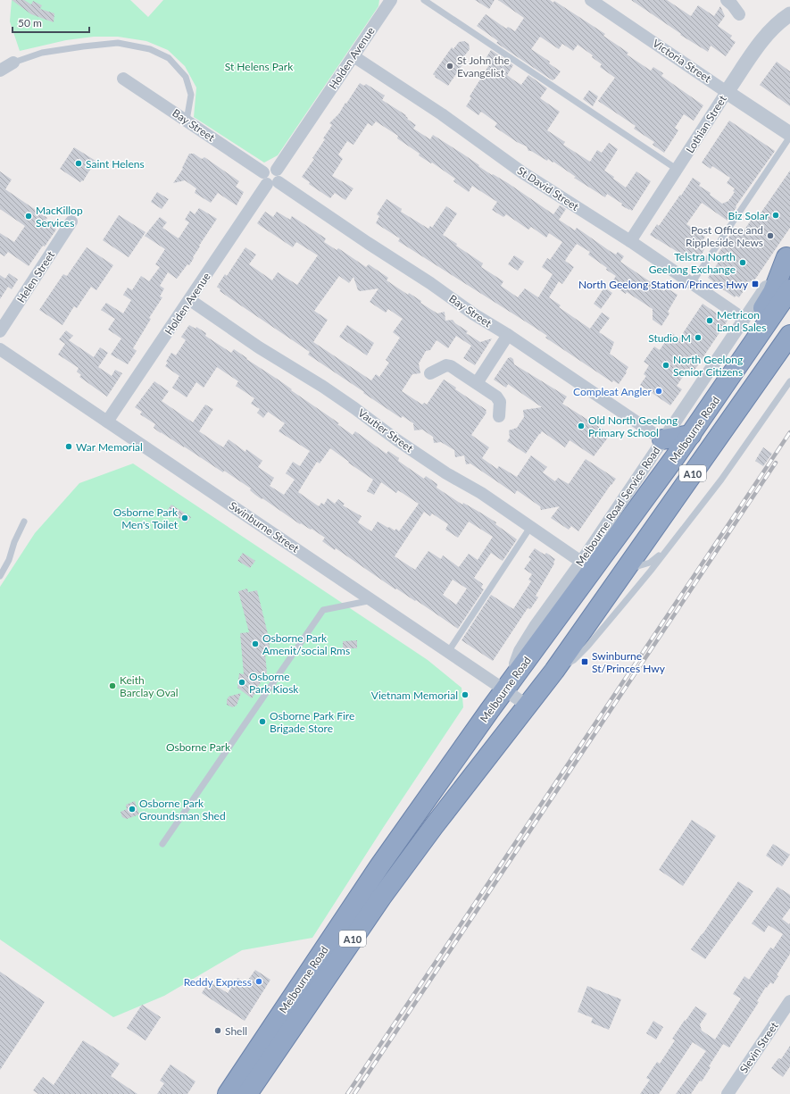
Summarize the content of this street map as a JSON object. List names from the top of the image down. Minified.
{"streets":{"highway":["Melbourne Road","A10"],"street":["Holden Avenue","Victoria Street","Lothian Street","Bay Street","St David Street","Helen Street","Vautier Street","Melbourne Road Service Road","Swinburne Street","Slevin Street"]},"crossings":[["Holden Avenue","Bay Street"],["Holden Avenue","St David Street"],["Holden Avenue","Vautier Street"],["Holden Avenue","Swinburne Street"],["Victoria Street","Lothian Street"],["Lothian Street","St David Street"],["Bay Street","Melbourne Road Service Road"],["St David Street","Melbourne Road Service Road"],["Melbourne Road","Melbourne Road Service Road"],["Melbourne Road","Swinburne Street"],["Vautier Street","Melbourne Road Service Road"],["Melbourne Road Service Road","Swinburne Street"]],"parks":["St Helens Park","Osborne Park"],"places":{"other":["St John the Evangelist","Saint Helens","Biz Solar","MacKillop Services","Post Office and Rippleside News","Telstra North Geelong Exchange","Metricon Land Sales","Studio M","North Geelong Senior Citizens","Compleat Angler","Old North Geelong Primary School","War Memorial","Osborne Park Men's Toilet","Osborne Park Amenit/social Rms","Osborne Park Kiosk","Keith Barclay Oval","Vietnam Memorial","Osborne Park Fire Brigade Store","Osborne Park Groundsman Shed","Reddy Express","Shell"],"transit":["North Geelong Station/Princes Hwy","Swinburne St/Princes Hwy"]},"scale_bar":"50 m"}
